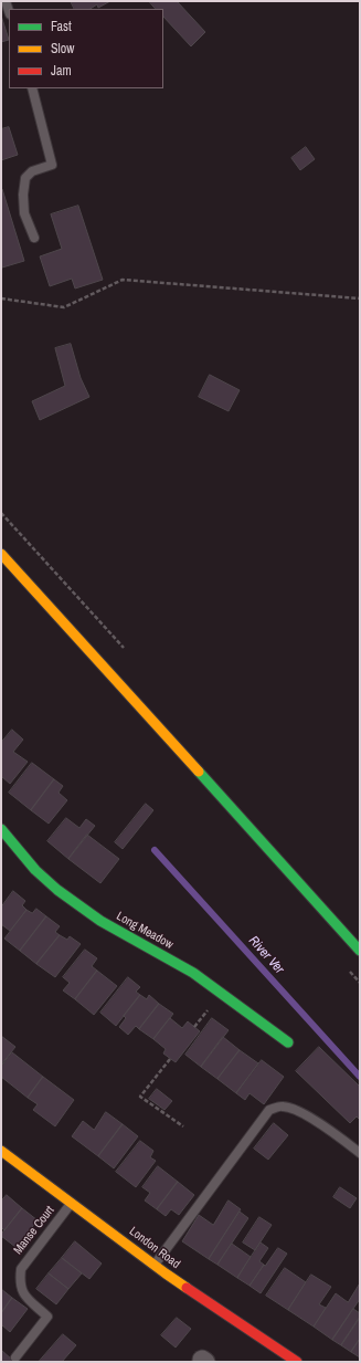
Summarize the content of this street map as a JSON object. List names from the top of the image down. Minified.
{"streets":{"street":["Long Meadow","London Road"],"lane":["Manse Court"]},"crossings":[["Manse Court","London Road"]],"water":["River Ver"],"legend":["Fast","Slow","Jam"]}
